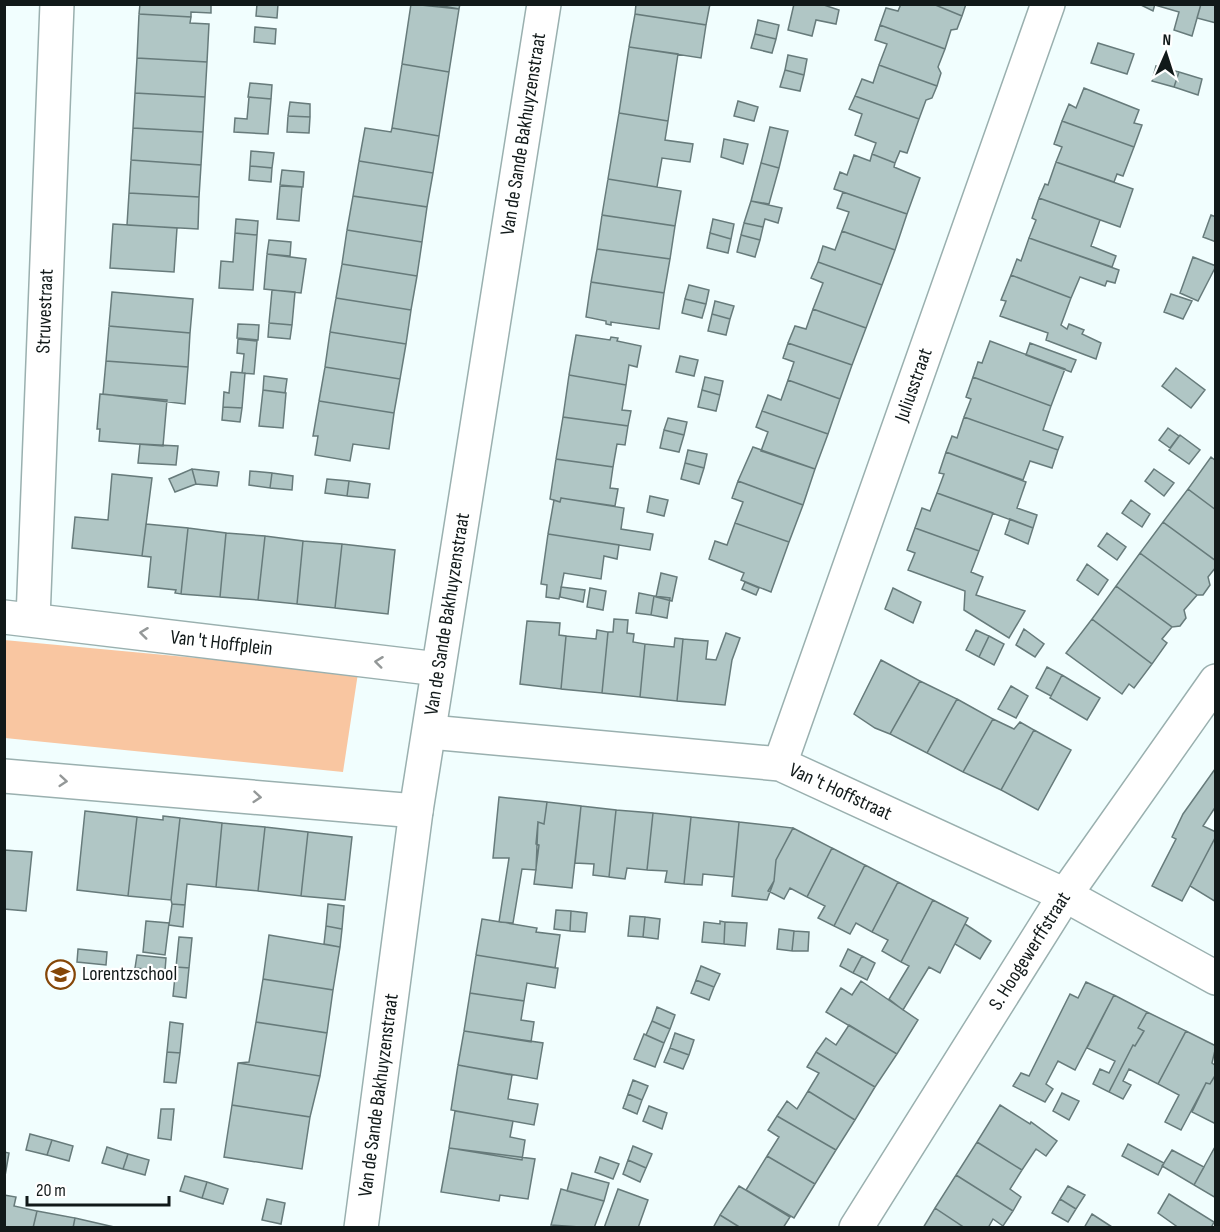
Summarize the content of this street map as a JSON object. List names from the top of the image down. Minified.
{"streets":{"street":["Van de Sande Bakhuyzenstraat","Struvestraat","Juliusstraat","Van 't Hoffplein","Van 't Hoffstraat","S. Hoogewerffstraat"]},"crossings":[["Van de Sande Bakhuyzenstraat","Van 't Hoffplein"],["Van de Sande Bakhuyzenstraat","Van 't Hoffstraat"],["Struvestraat","Van 't Hoffplein"],["Juliusstraat","Van 't Hoffstraat"],["Van 't Hoffstraat","S. Hoogewerffstraat"]],"places":{"school or university":["Lorentzschool"]},"scale_bar":"20 m","north":"top"}
